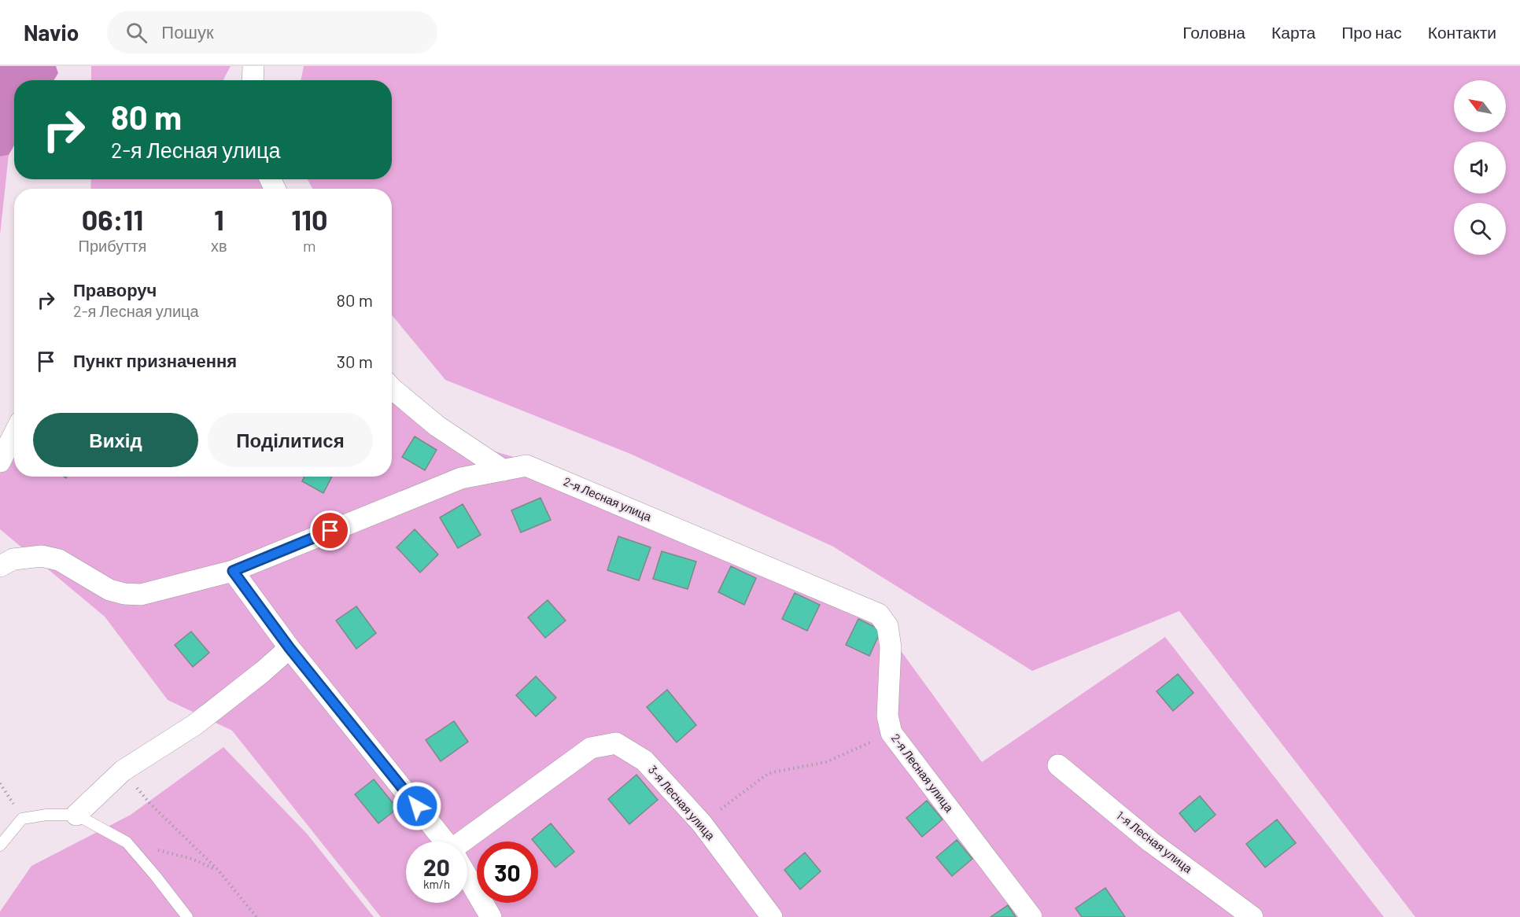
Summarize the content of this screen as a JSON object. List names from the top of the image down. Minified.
{"streets":{"street":["2-я Лесная улица","3-я Лесная улица","1-я Лесная улица"]},"north":"top left","page":{"header":"Navio","search":"Пошук","nav":["Головна","Карта","Про нас","Контакти"],"turn":["80 m","2-я Лесная улица"],"eta":["06:11","Прибуття","1","хв","110","m"],"list":[{"name":"Праворуч","note":"2-я Лесная улица","value":"80 m"},{"name":"Пункт призначення","value":"30 m"}],"buttons":["Вихід","Поділитися"],"speed":"20 km/h","limit":"30"}}
